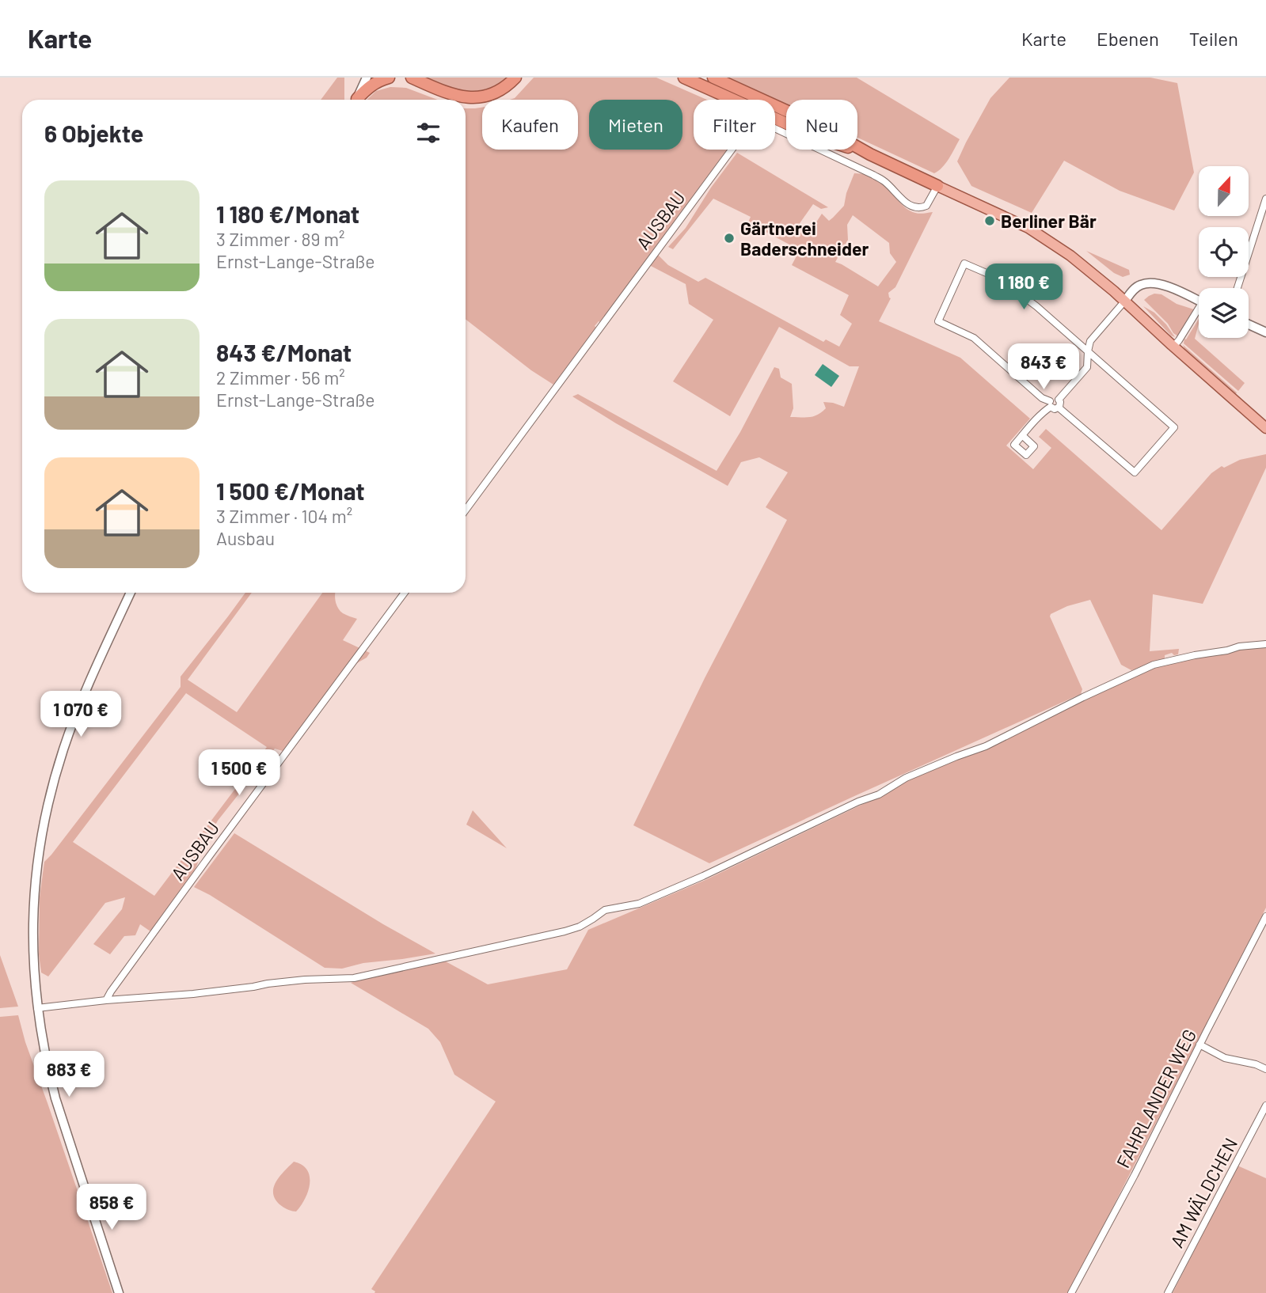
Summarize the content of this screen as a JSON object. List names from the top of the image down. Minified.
{"streets":{"street":["AUSBAU","FAHRLANDER WEG","AM WÄLDCHEN"]},"places":["Berliner Bär","Gärtnerei Baderschneider"],"north":"top","page":{"header":"Karte","nav":["Karte","Ebenen","Teilen"],"chip":["Kaufen","Mieten","Filter","Neu"],"heading":"6 Objekte","list":[{"name":"1 180 €/Monat","note":"3 Zimmer · 89 m² · Ernst-Lange-Straße"},{"name":"843 €/Monat","note":"2 Zimmer · 56 m² · Ernst-Lange-Straße"},{"name":"1 500 €/Monat","note":"3 Zimmer · 104 m² · Ausbau"}],"price":["1 180 €","843 €","1 070 €","1 500 €","883 €","858 €"]}}
